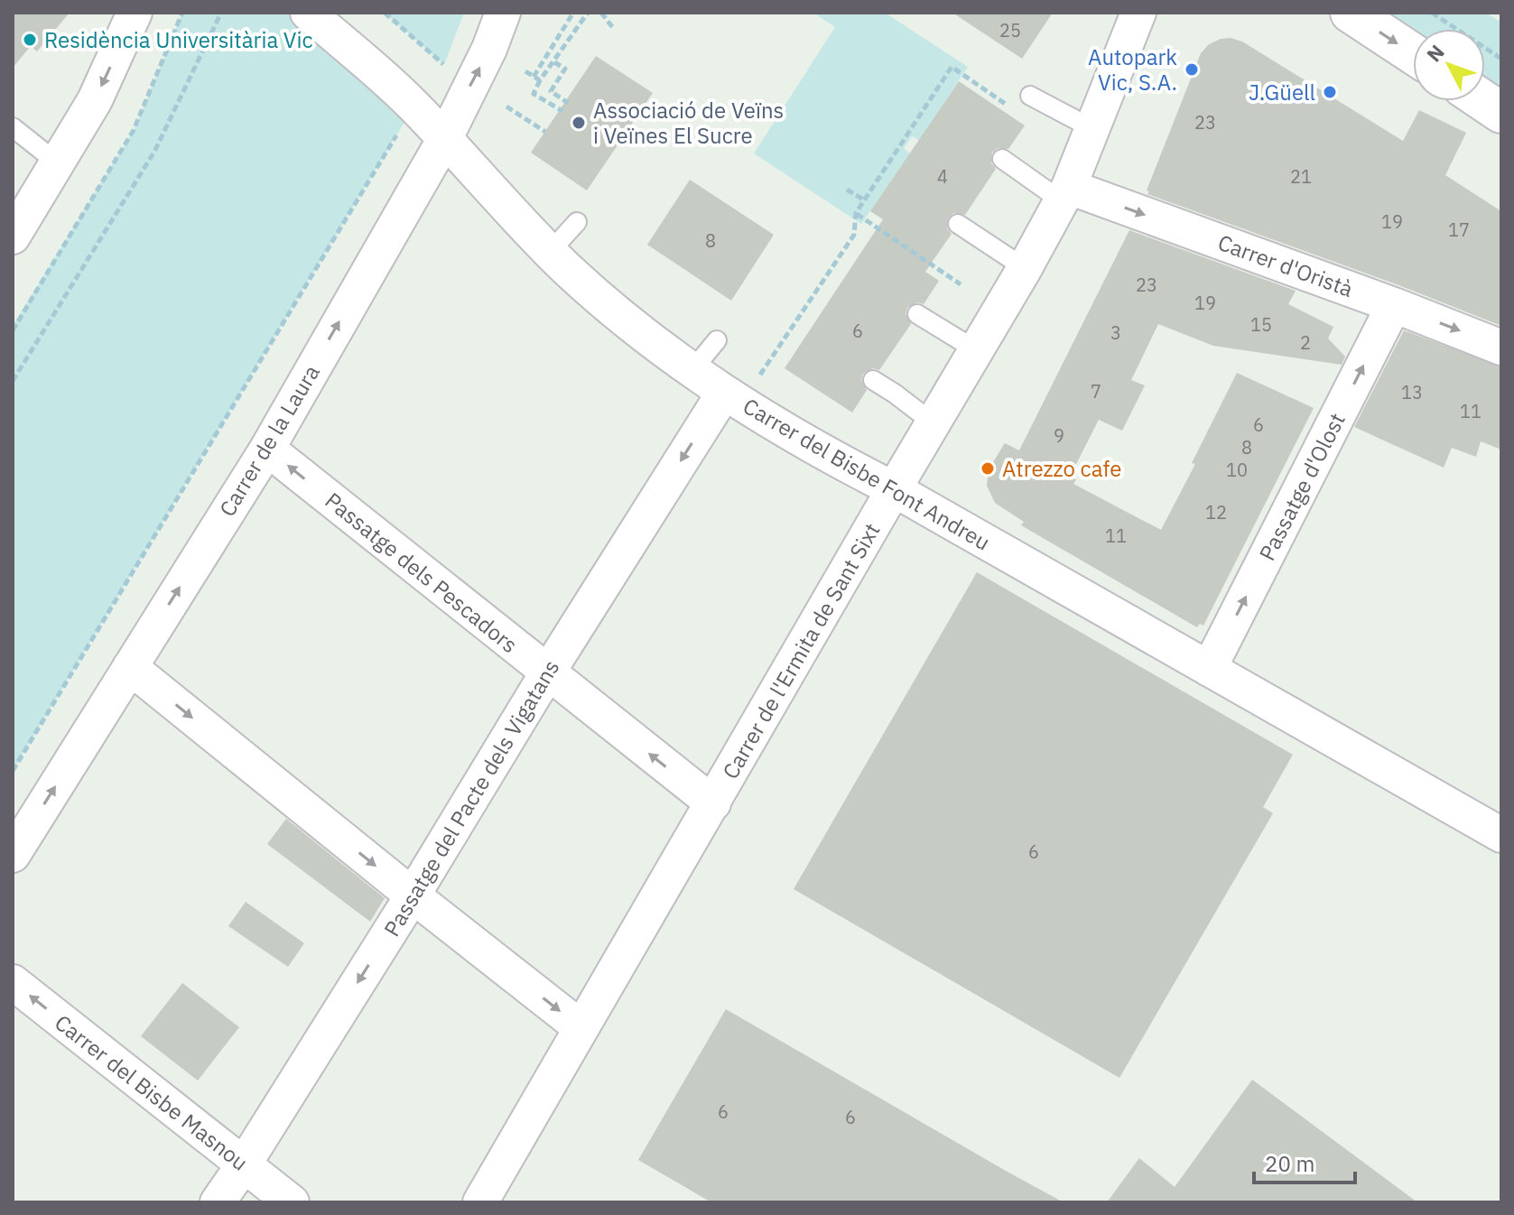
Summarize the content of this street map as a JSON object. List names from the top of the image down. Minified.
{"streets":{"street":["Carrer d'Oristà","Carrer de la Laura","Carrer del Bisbe Font Andreu","Passatge d'Olost","Passatge dels Pescadors","Carrer de l'Ermita de Sant Sixt","Passatge del Pacte dels Vigatans","Carrer del Bisbe Masnou"]},"crossings":[["Carrer d'Oristà","Passatge d'Olost"],["Carrer d'Oristà","Carrer de l'Ermita de Sant Sixt"],["Carrer de la Laura","Carrer del Bisbe Font Andreu"],["Carrer de la Laura","Passatge dels Pescadors"],["Carrer del Bisbe Font Andreu","Passatge d'Olost"],["Carrer del Bisbe Font Andreu","Carrer de l'Ermita de Sant Sixt"],["Carrer del Bisbe Font Andreu","Passatge del Pacte dels Vigatans"],["Passatge dels Pescadors","Carrer de l'Ermita de Sant Sixt"],["Passatge dels Pescadors","Passatge del Pacte dels Vigatans"],["Passatge del Pacte dels Vigatans","Carrer del Bisbe Masnou"]],"one_way":["Carrer d'Oristà","Carrer de la Laura","Passatge d'Olost","Passatge del Pacte dels Vigatans","Carrer del Bisbe Masnou"],"places":["Residència Universitària Vic","Autopark Vic, S.A.","J.Güell","Associació de Veïns i Veïnes El Sucre","Atrezzo cafe"],"house_numbers":["25","23","4","21","19","17","8","23","19","15","6","3","2","7","13","11","6","9","8","10","12","11","6","6","6"],"scale_bar":"20 m","north":"top left"}
